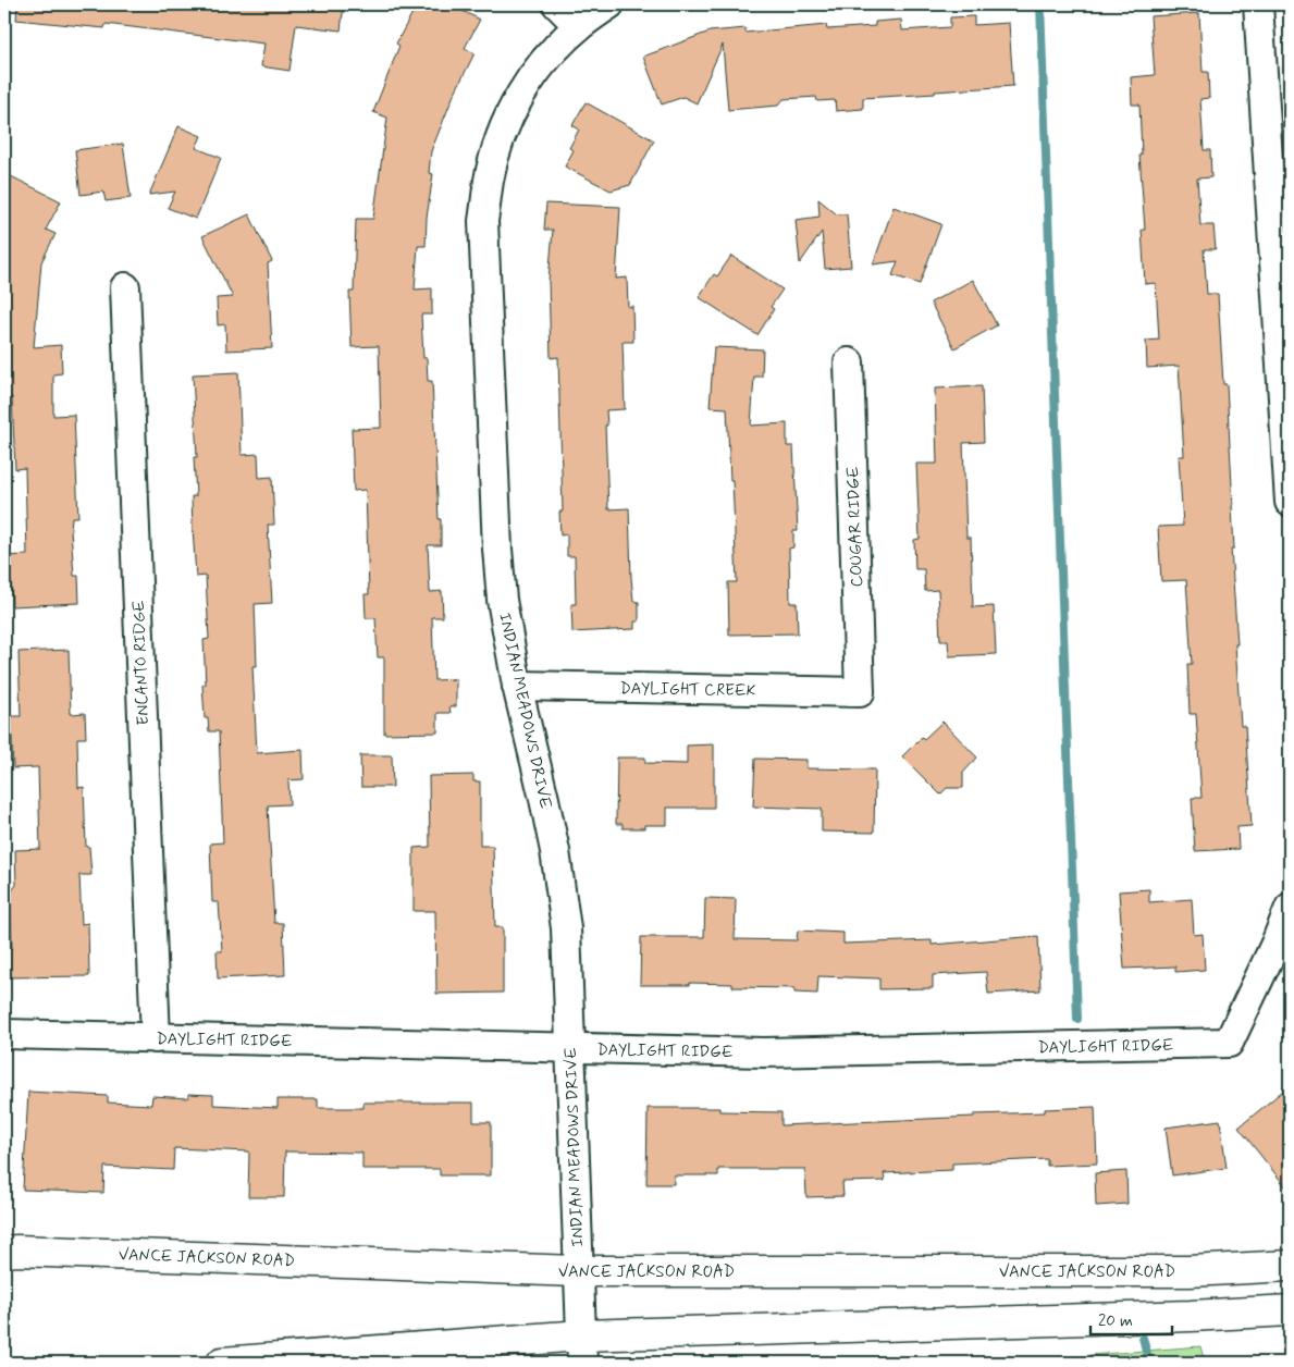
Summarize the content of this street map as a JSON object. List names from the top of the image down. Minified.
{"streets":{"main road":["VANCE JACKSON ROAD"],"street":["COUGAR RIDGE","ENCANTO RIDGE","DAYLIGHT CREEK","INDIAN MEADOWS DRIVE","DAYLIGHT RIDGE"]},"crossings":[["COUGAR RIDGE","DAYLIGHT CREEK"],["ENCANTO RIDGE","DAYLIGHT RIDGE"],["DAYLIGHT CREEK","INDIAN MEADOWS DRIVE"],["INDIAN MEADOWS DRIVE","DAYLIGHT RIDGE"],["INDIAN MEADOWS DRIVE","VANCE JACKSON ROAD"]],"scale_bar":"20 m"}
